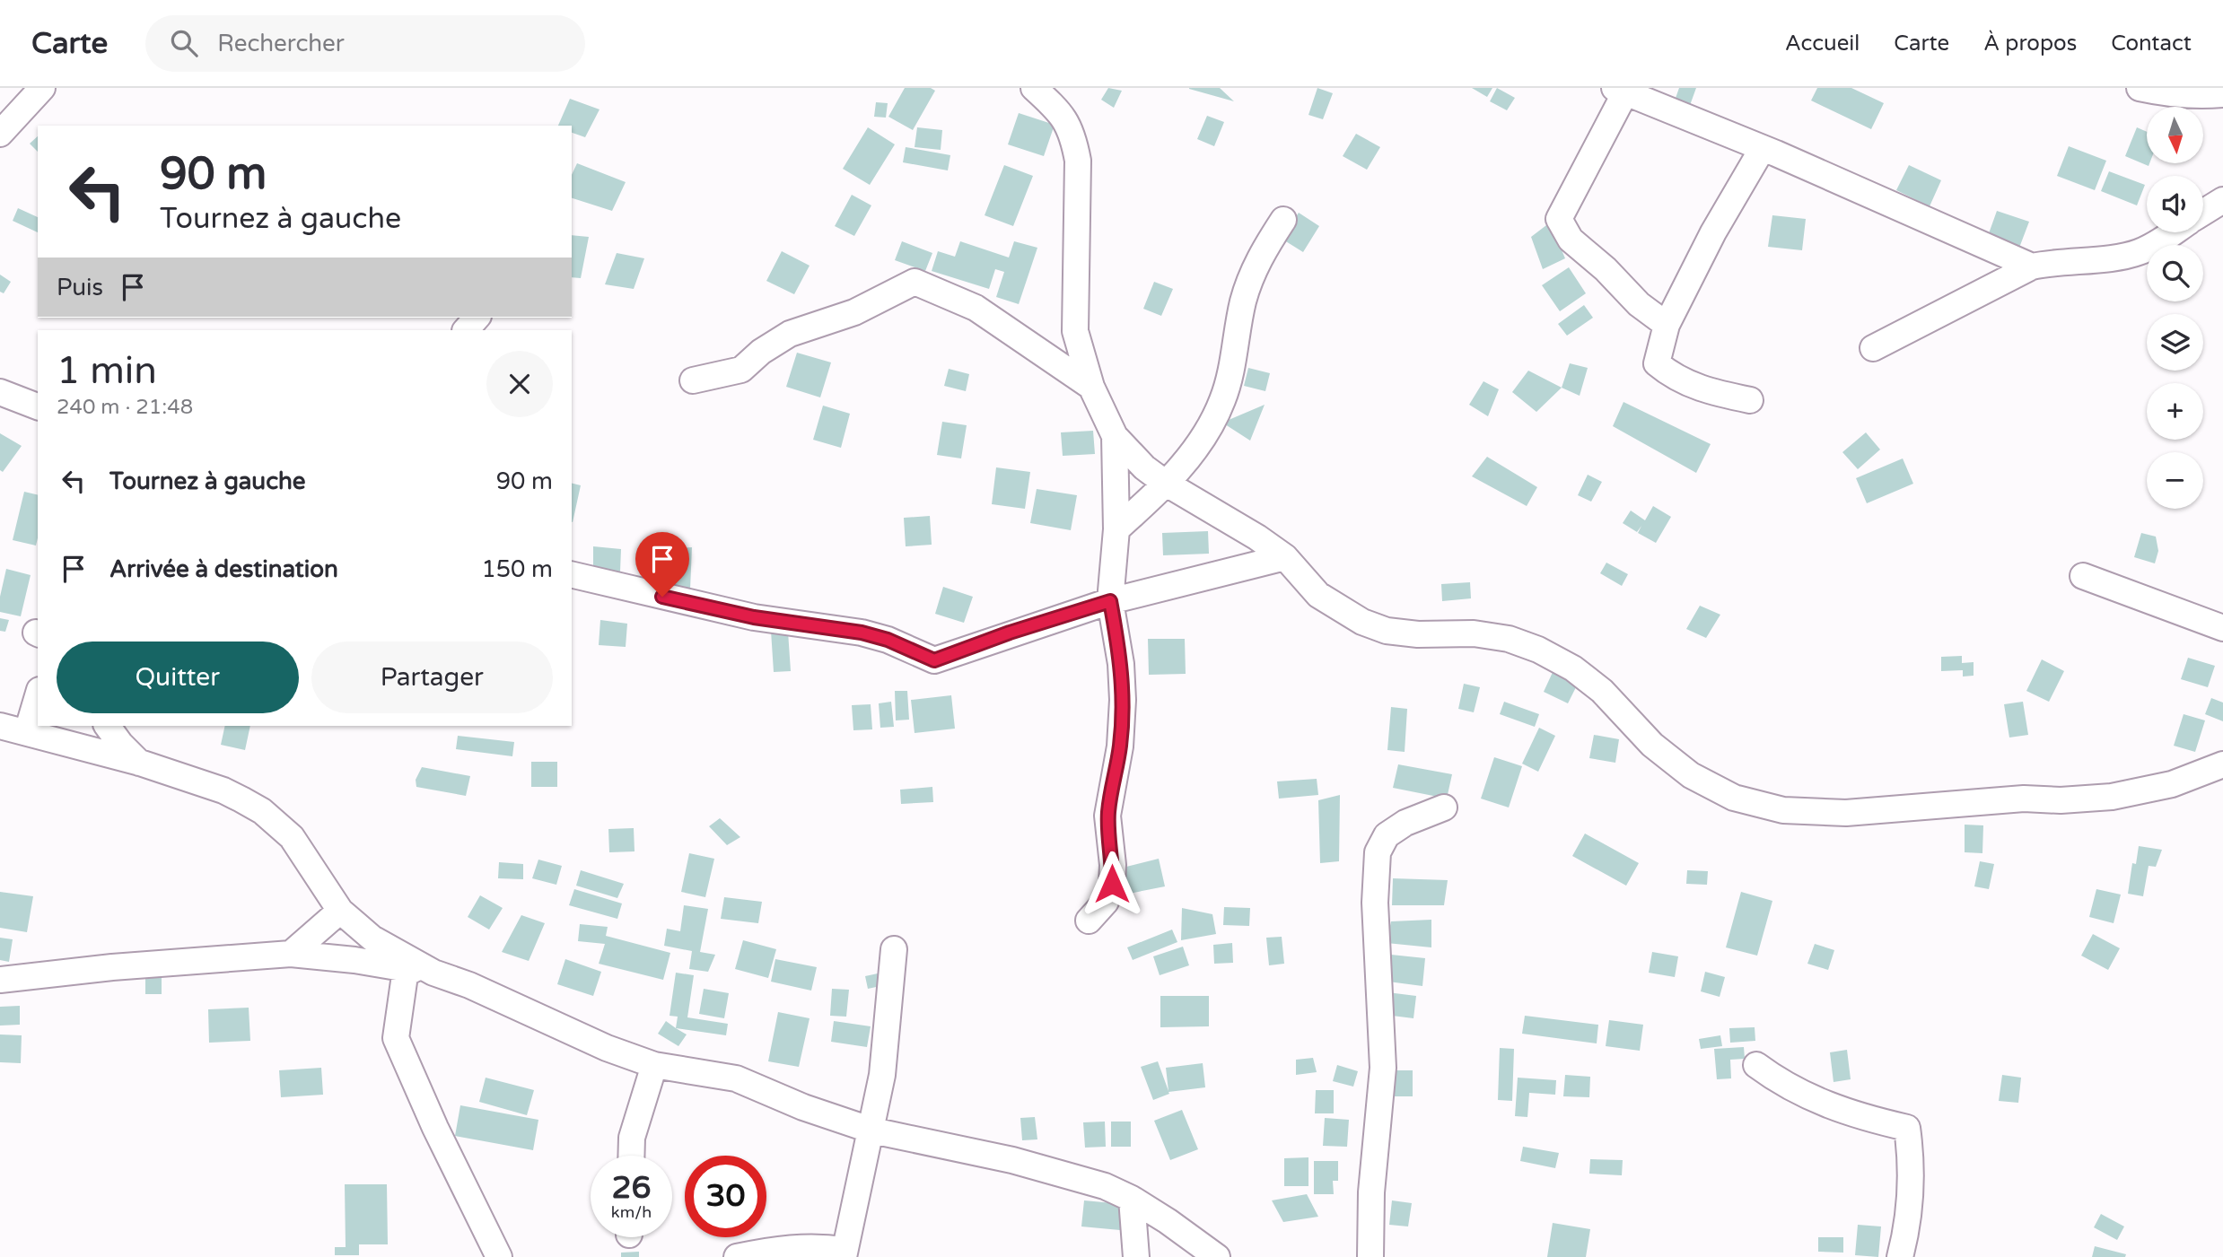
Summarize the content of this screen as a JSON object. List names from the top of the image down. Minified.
{"north":"bottom","page":{"header":"Carte","search":"Rechercher","nav":["Accueil","Carte","À propos","Contact"],"map_buttons":["+","−"],"turn":["90 m","Tournez à gauche"],"then":"Puis","heading":["1 min","240 m · 21:48"],"list":[{"name":"Tournez à gauche","value":"90 m"},{"name":"Arrivée à destination","value":"150 m"}],"buttons":["Quitter","Partager"],"speed":"26 km/h","limit":"30"}}
